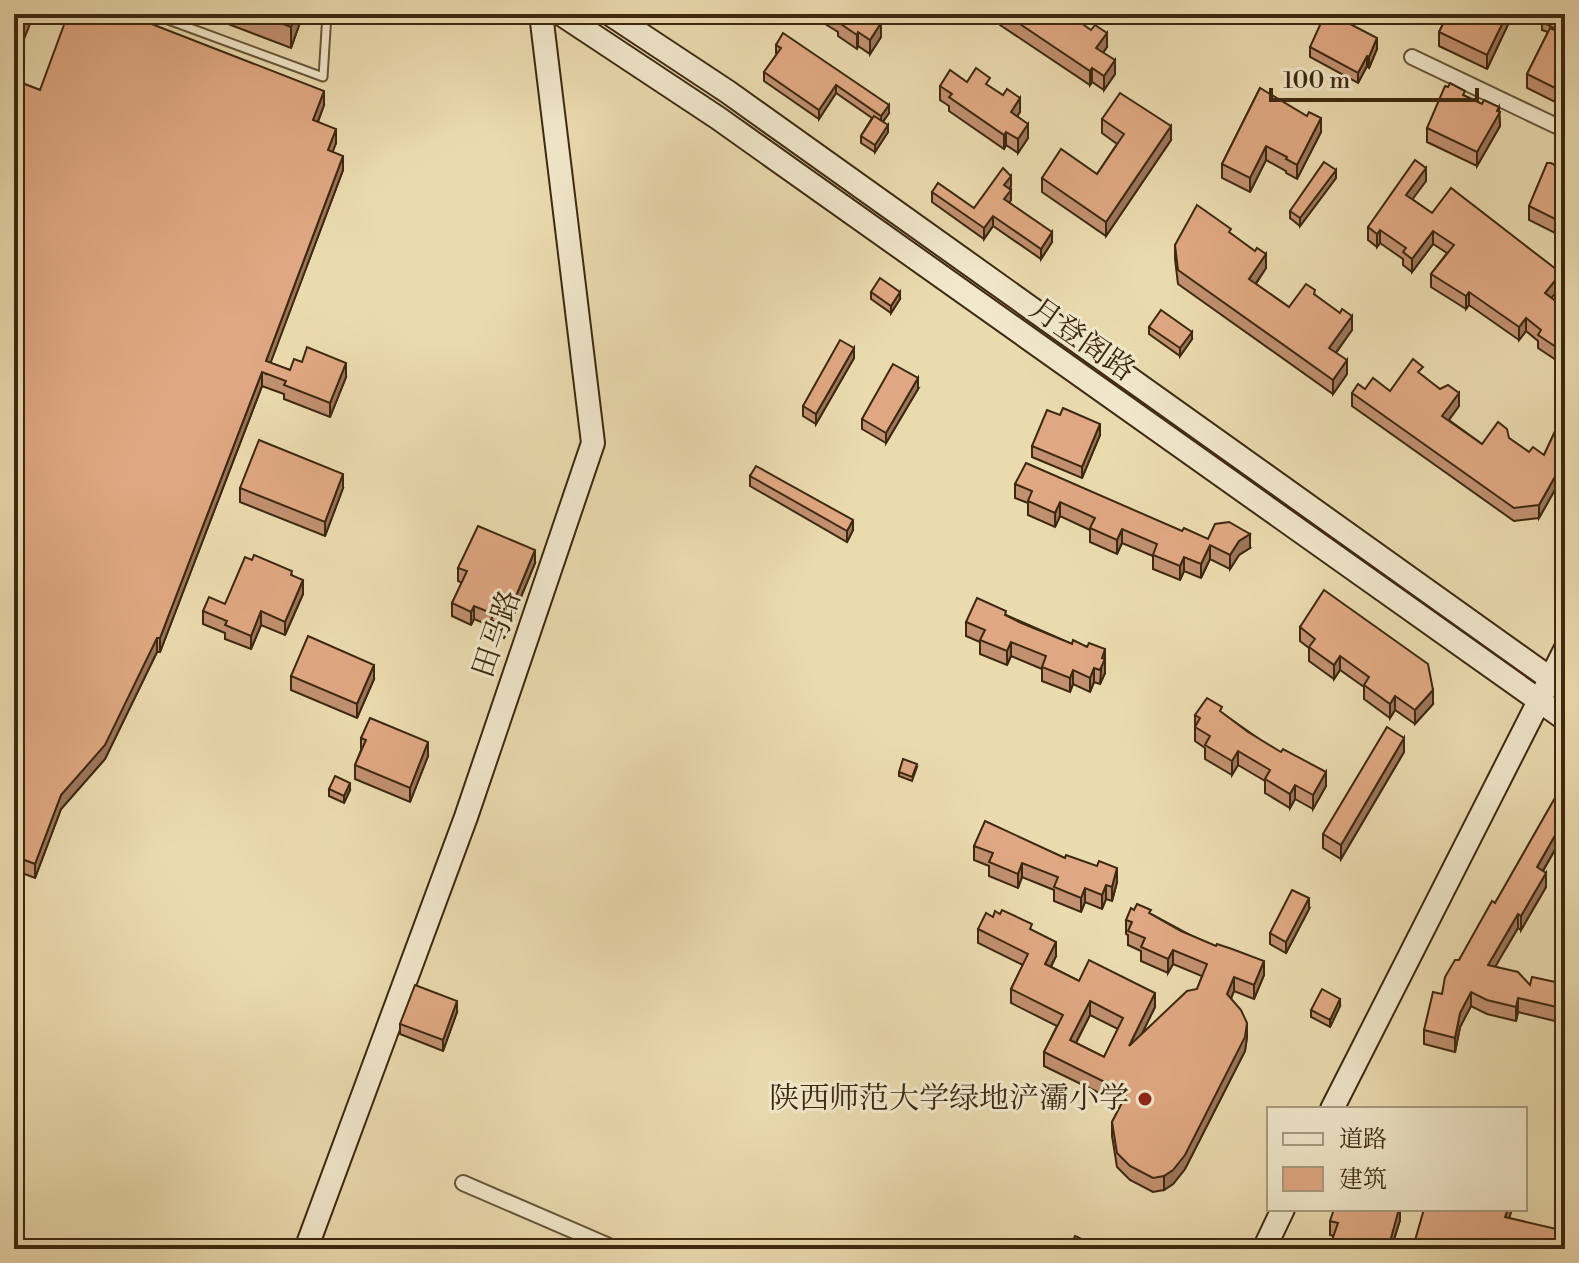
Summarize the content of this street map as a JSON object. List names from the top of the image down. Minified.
{"streets":{"main road":["月登阁路","田马路"]},"places":["陕西师范大学绿地浐灞小学"],"legend":["道路","建筑"],"scale_bar":"100 m"}
